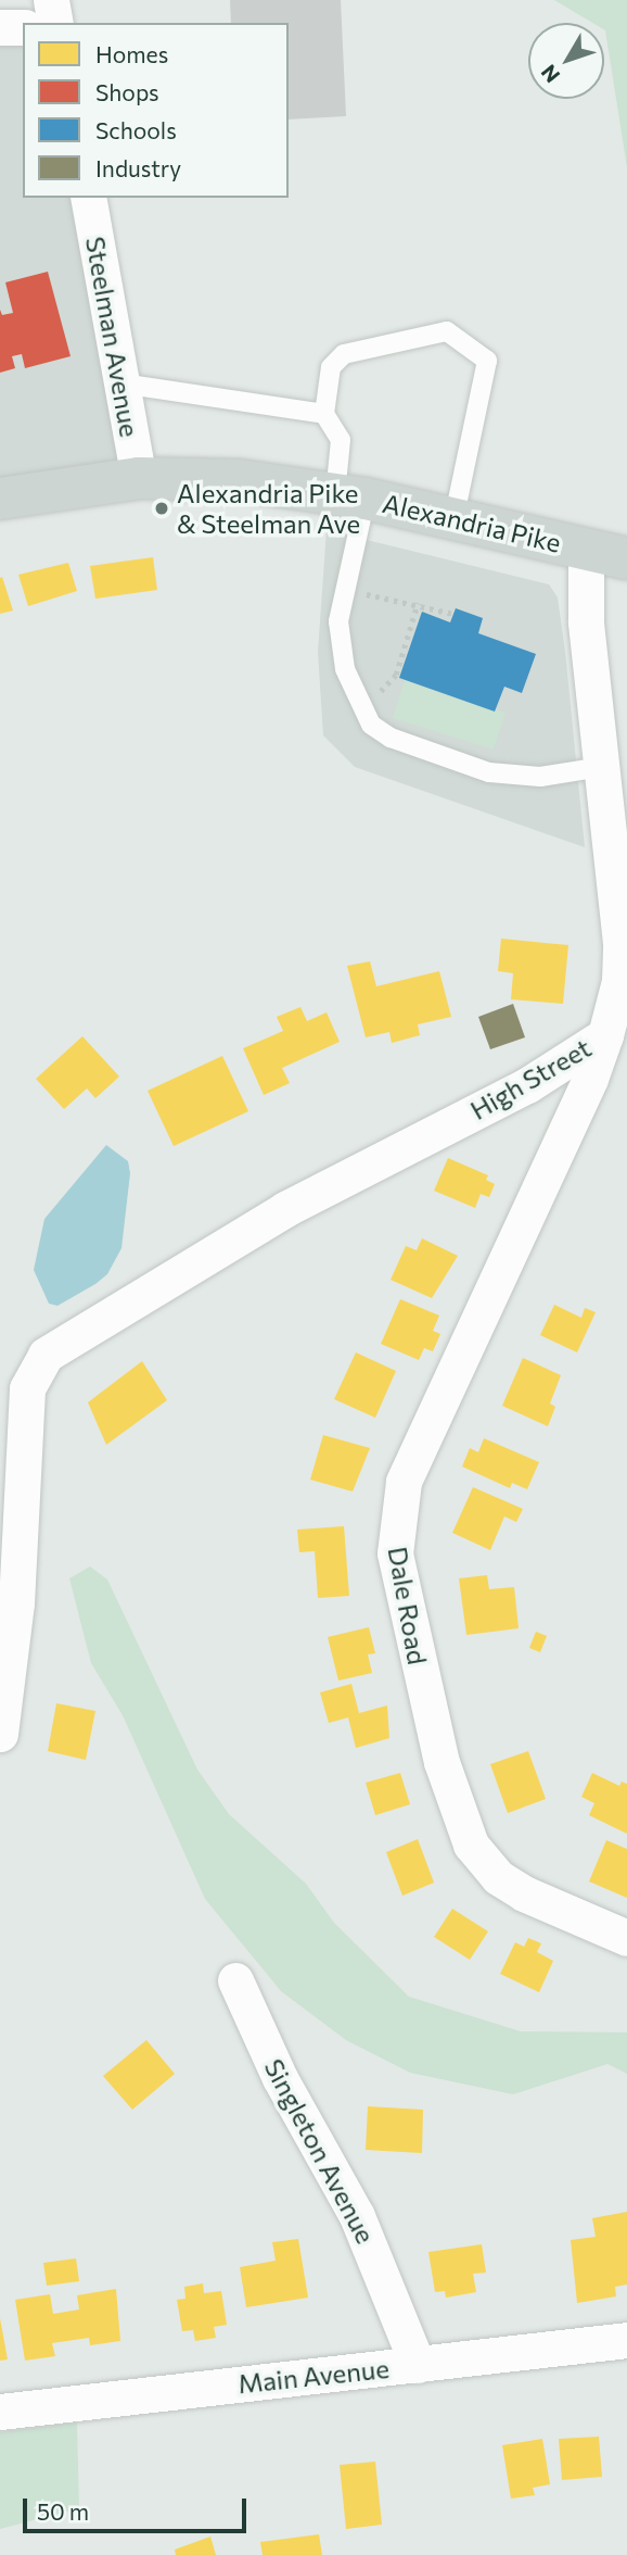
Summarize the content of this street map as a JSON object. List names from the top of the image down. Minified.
{"streets":{"main road":["Alexandria Pike"],"street":["Steelman Avenue","High Street","Dale Road","Singleton Avenue","Main Avenue"]},"crossings":[["Steelman Avenue","Alexandria Pike"],["Alexandria Pike","High Street"],["High Street","Dale Road"],["Singleton Avenue","Main Avenue"]],"places":["Alexandria Pike & Steelman Ave"],"legend":["Homes","Shops","Schools","Industry"],"scale_bar":"50 m","north":"bottom left"}
